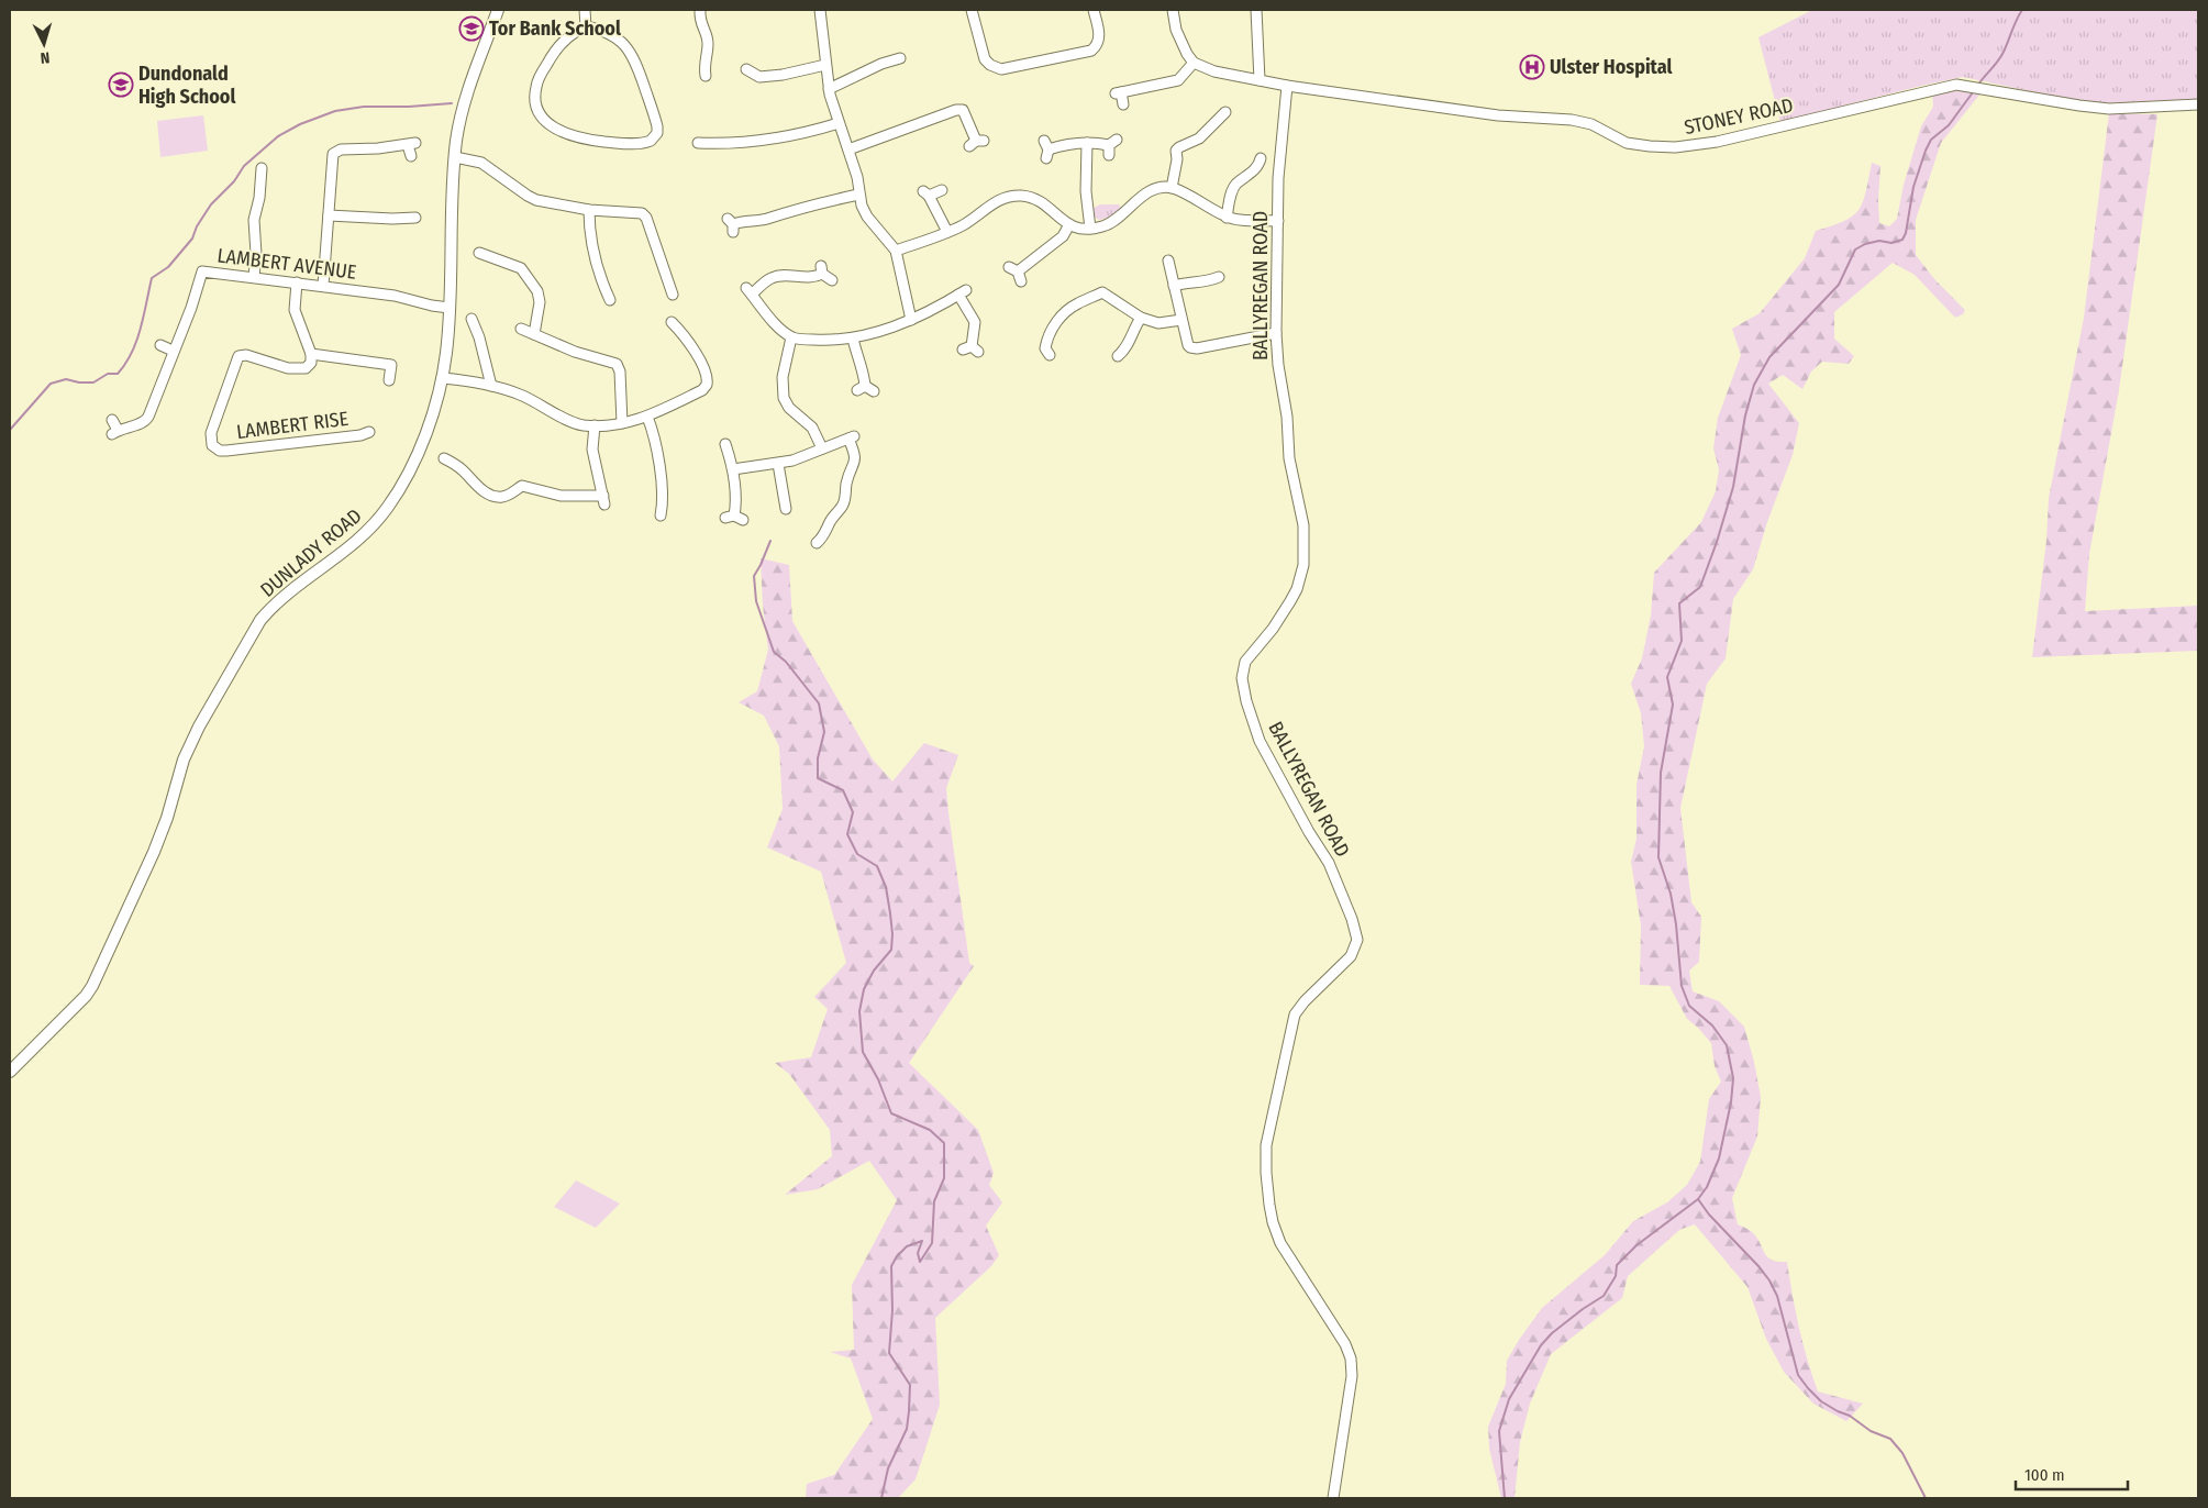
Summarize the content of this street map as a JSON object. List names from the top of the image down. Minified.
{"streets":{"street":["STONEY ROAD","LAMBERT AVENUE","BALLYREGAN ROAD","LAMBERT RISE","DUNLADY ROAD"]},"crossings":[["STONEY ROAD","BALLYREGAN ROAD"],["LAMBERT AVENUE","DUNLADY ROAD"]],"places":{"school or university":["Tor Bank School","Dundonald High School"],"hospital":["Ulster Hospital"]},"scale_bar":"100 m","north":"bottom"}
